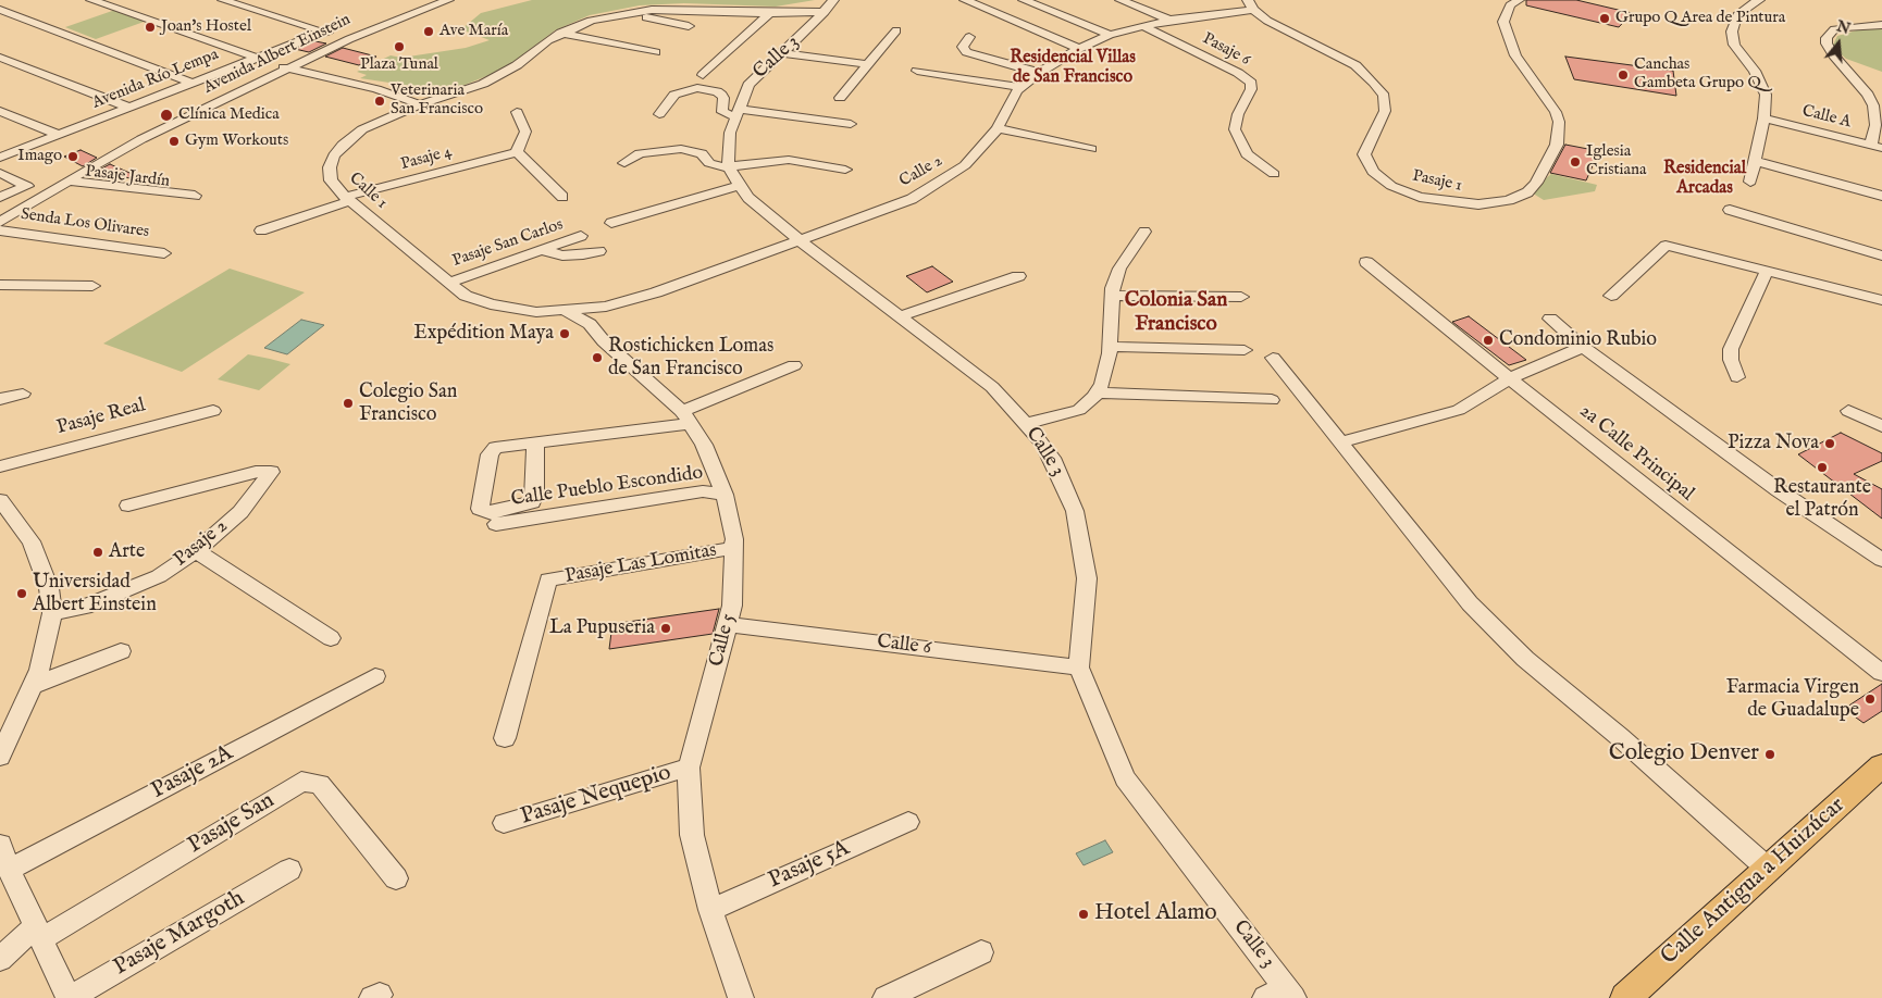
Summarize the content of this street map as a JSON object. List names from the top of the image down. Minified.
{"streets":{"main road":["Calle Antigua a Huizúcar"],"street":["Pasaje 6","Avenida Albert Einstein","Calle 3","Avenida Río Lempa","Calle A","Pasaje 4","Calle 2","Pasaje Jardín","Pasaje 1","Calle 1","Senda Los Olivares","Pasaje San Carlos","Pasaje Real","2a Calle Principal","Calle Pueblo Escondido","Pasaje 2","Pasaje Las Lomitas","Calle 5","Calle 6","Pasaje 2A","Pasaje Nequepio","Pasaje San","Pasaje 5A","Pasaje Margoth"]},"crossings":[["Pasaje 6","Calle 2"],["Avenida Albert Einstein","Pasaje Jardín"],["Calle 3","Calle 2"],["Calle 3","Calle 1"],["Calle 3","Calle 6"],["Pasaje 4","Calle 1"],["Calle 2","Pasaje 1"],["Calle 2","Calle 1"],["Calle 2","Calle 5"],["Calle 1","Pasaje San Carlos"],["Calle 1","Calle 5"],["Calle Pueblo Escondido","Calle 5"],["Pasaje Las Lomitas","Calle 5"],["Calle 5","Calle 6"],["Calle 5","Pasaje Nequepio"],["Calle 5","Pasaje 5A"]],"districts":["Residencial Villas de San Francisco","Residencial Arcadas","Colonia San Francisco"],"places":["Grupo Q Area de Pintura","Joan's Hostel","Ave María","Plaza Tunal","Canchas Gambeta Grupo Q","Veterinaria San Francisco","Clínica Medica","Gym Workouts","Imago","Iglesia Cristiana","Expédition Maya","Condominio Rubio","Rostichicken Lomas de San Francisco","Colegio San Francisco","Pizza Nova","Restaurante el Patrón","Arte","Universidad Albert Einstein","La Pupuseria","Farmacia Virgen de Guadalupe","Colegio Denver","Hotel Alamo"],"north":"top"}
